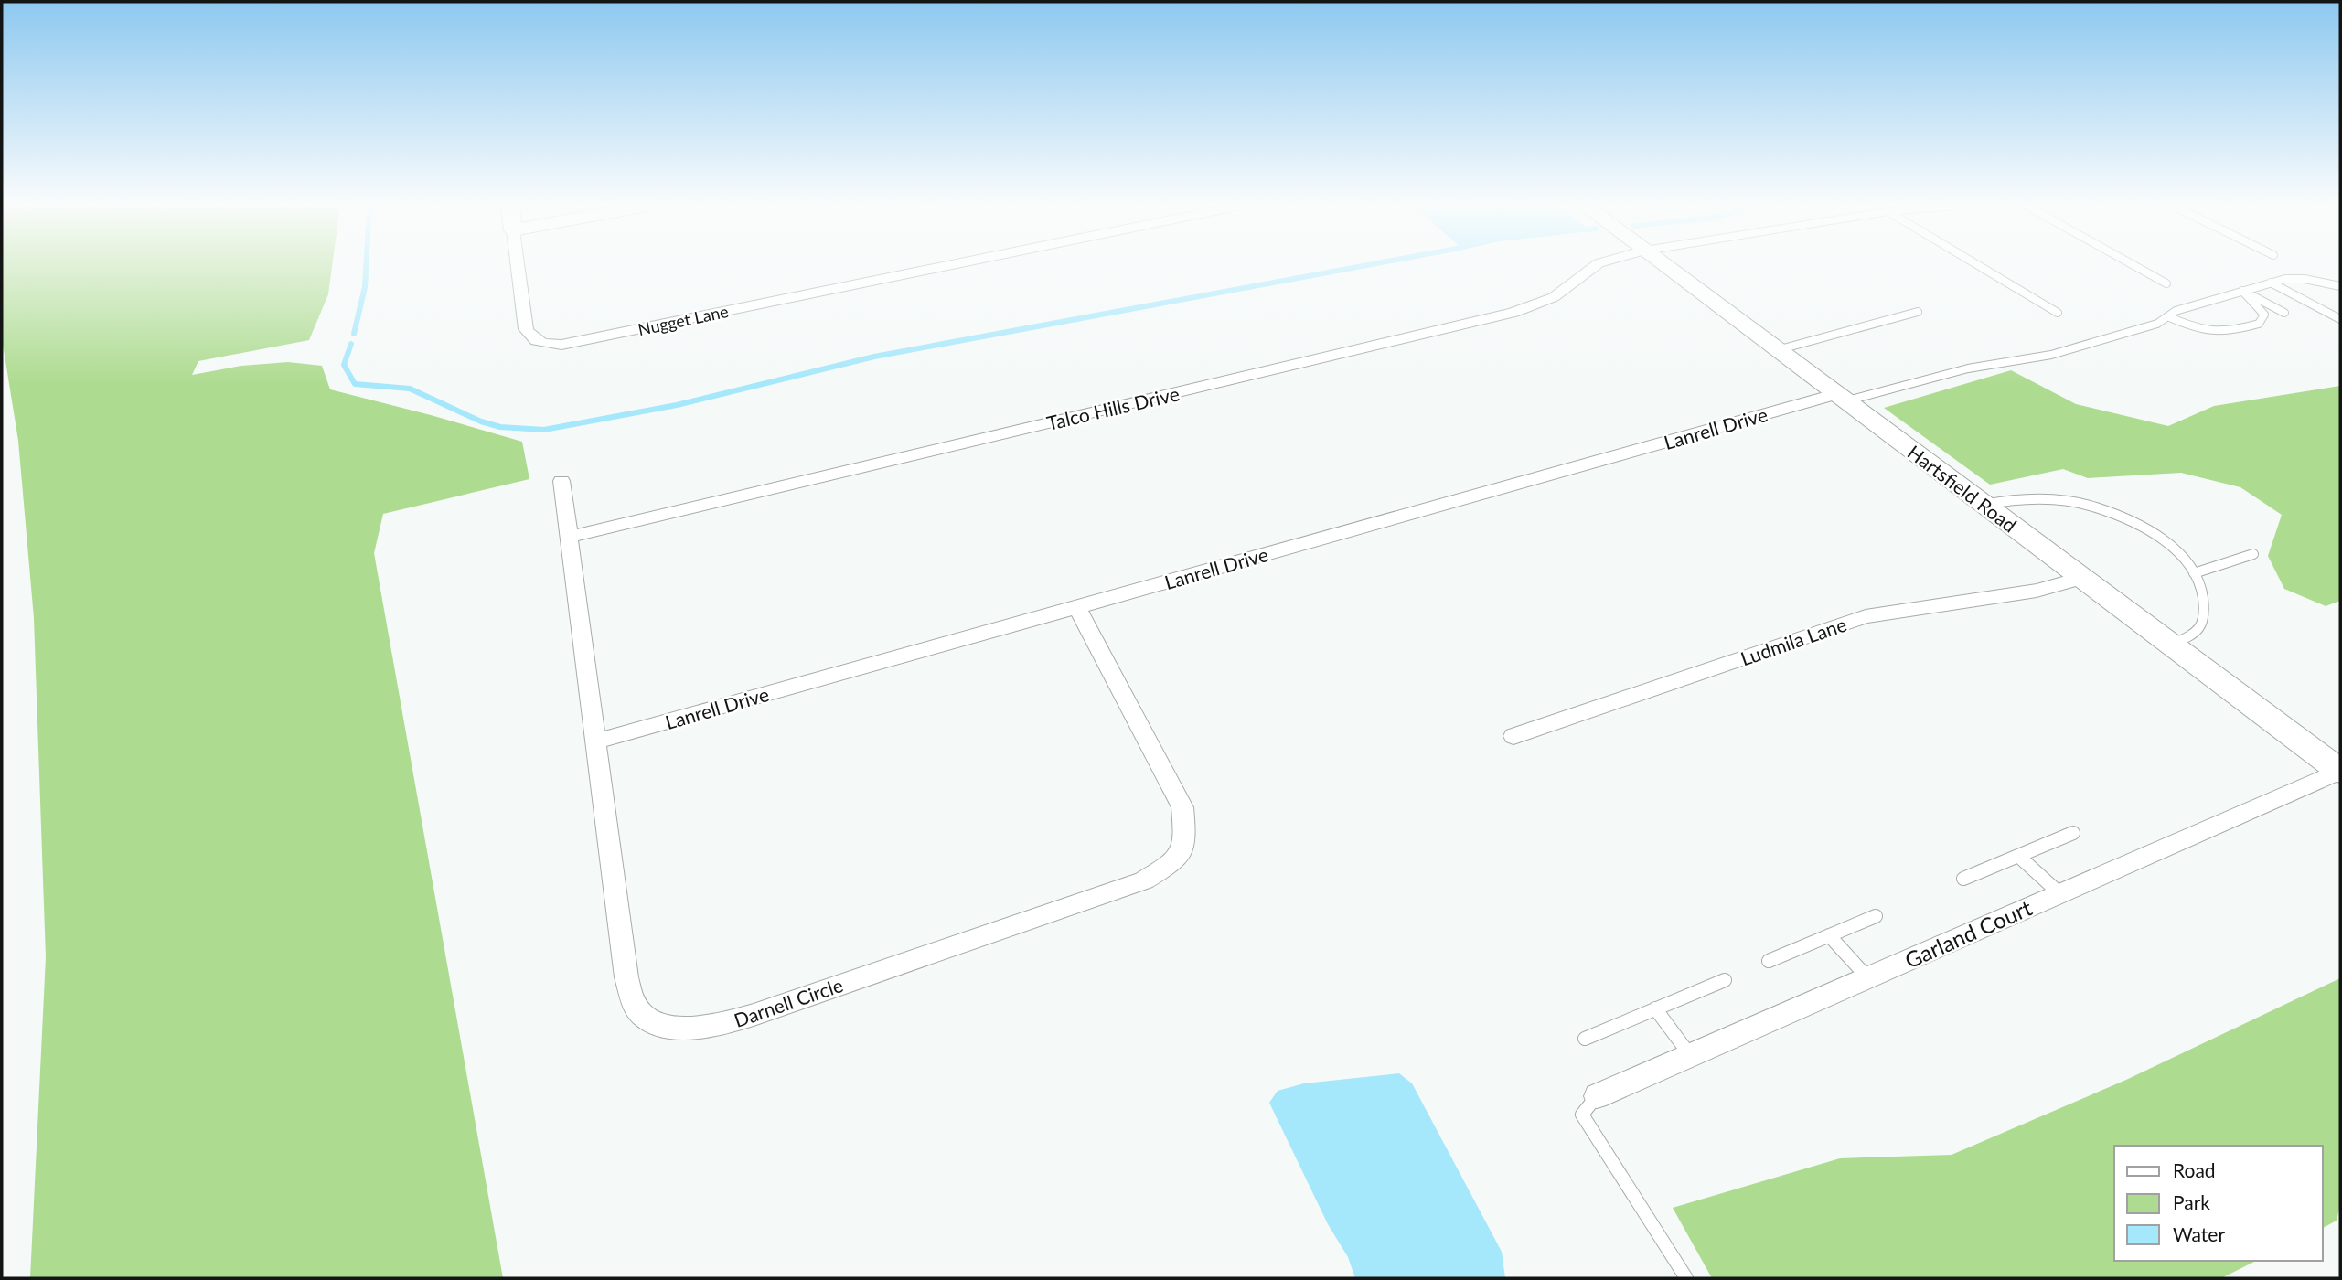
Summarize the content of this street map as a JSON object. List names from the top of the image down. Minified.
{"streets":{"street":["Nugget Lane","Talco Hills Drive","Lanrell Drive","Hartsfield Road","Ludmila Lane","Garland Court","Darnell Circle"]},"crossings":[["Talco Hills Drive","Darnell Circle"],["Lanrell Drive","Hartsfield Road"],["Lanrell Drive","Darnell Circle"],["Hartsfield Road","Ludmila Lane"],["Hartsfield Road","Garland Court"]],"legend":["Road","Park","Water"]}
